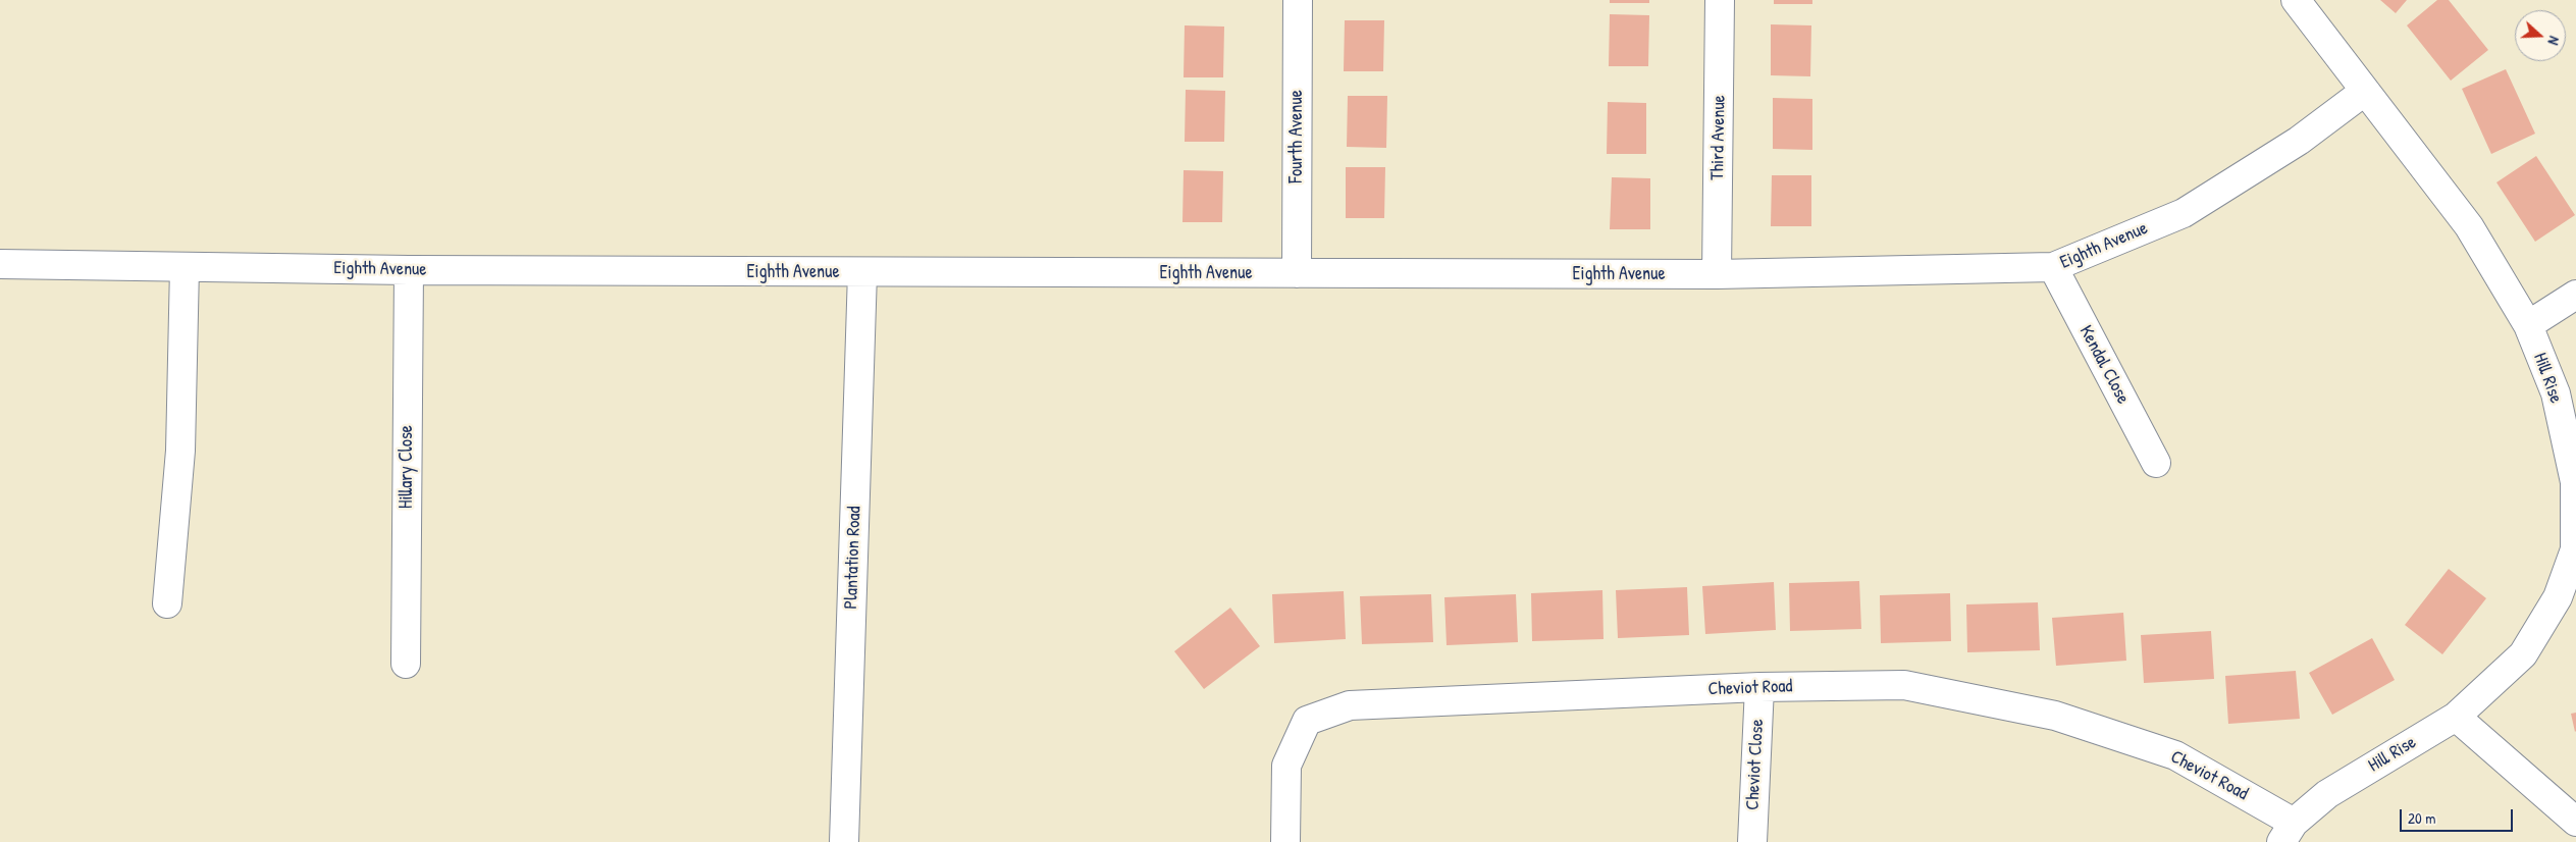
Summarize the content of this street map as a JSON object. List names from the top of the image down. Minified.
{"streets":{"street":["Fourth Avenue","Third Avenue","Eighth Avenue","Kendal Close","Hill Rise","Hillary Close","Plantation Road","Cheviot Road","Cheviot Close"]},"crossings":[["Fourth Avenue","Eighth Avenue"],["Third Avenue","Eighth Avenue"],["Eighth Avenue","Kendal Close"],["Eighth Avenue","Hill Rise"],["Eighth Avenue","Hillary Close"],["Eighth Avenue","Plantation Road"],["Hill Rise","Cheviot Road"],["Cheviot Road","Cheviot Close"]],"scale_bar":"20 m","north":"right"}
